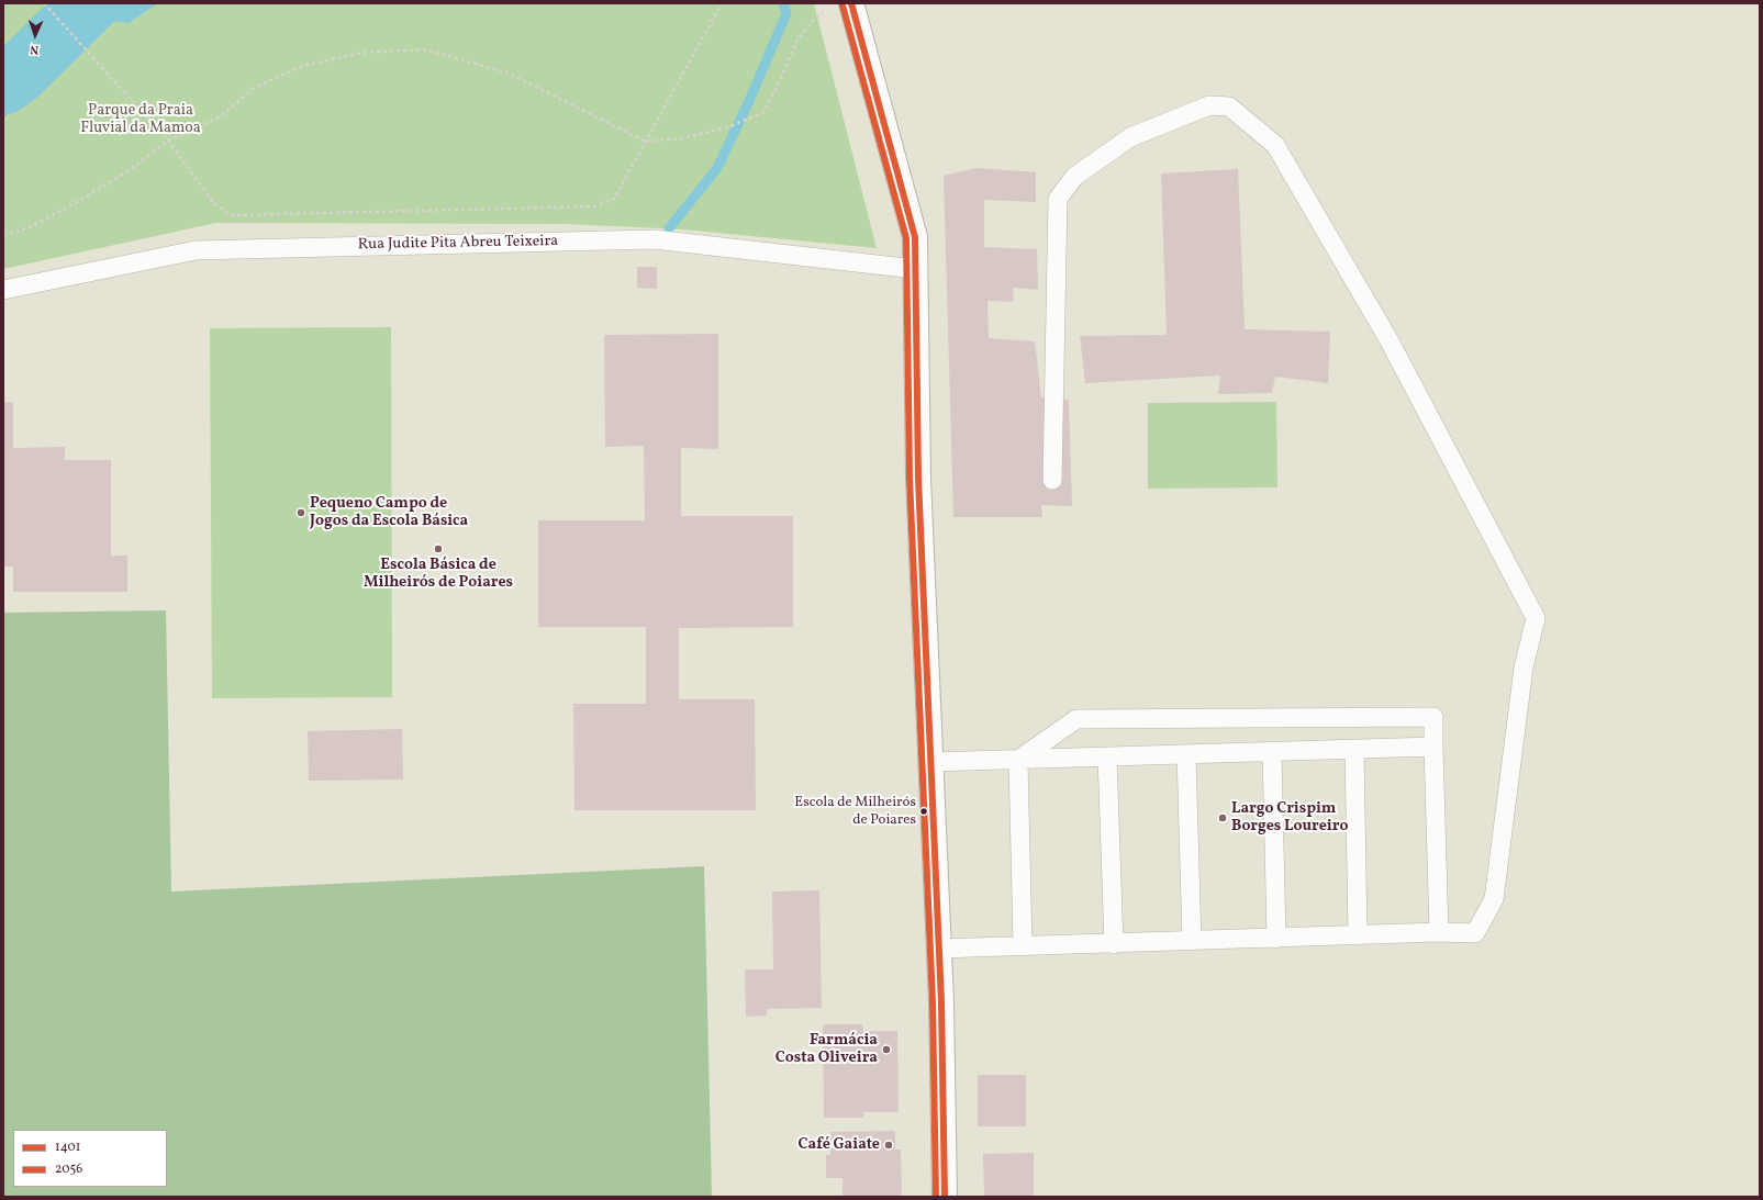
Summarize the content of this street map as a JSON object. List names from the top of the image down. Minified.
{"streets":{"lane":["Rua Judite Pita Abreu Teixeira"]},"parks":["Parque da Praia Fluvial da Mamoa"],"places":["Pequeno Campo de Jogos da Escola Básica","Escola Básica de Milheirós de Poiares","Escola de Milheirós de Poiares","Largo Crispim Borges Loureiro","Farmácia Costa Oliveira","Café Gaiate"],"lines":["transit line 1401","transit line 2056"],"legend":["1401","2056"],"north":"bottom"}
